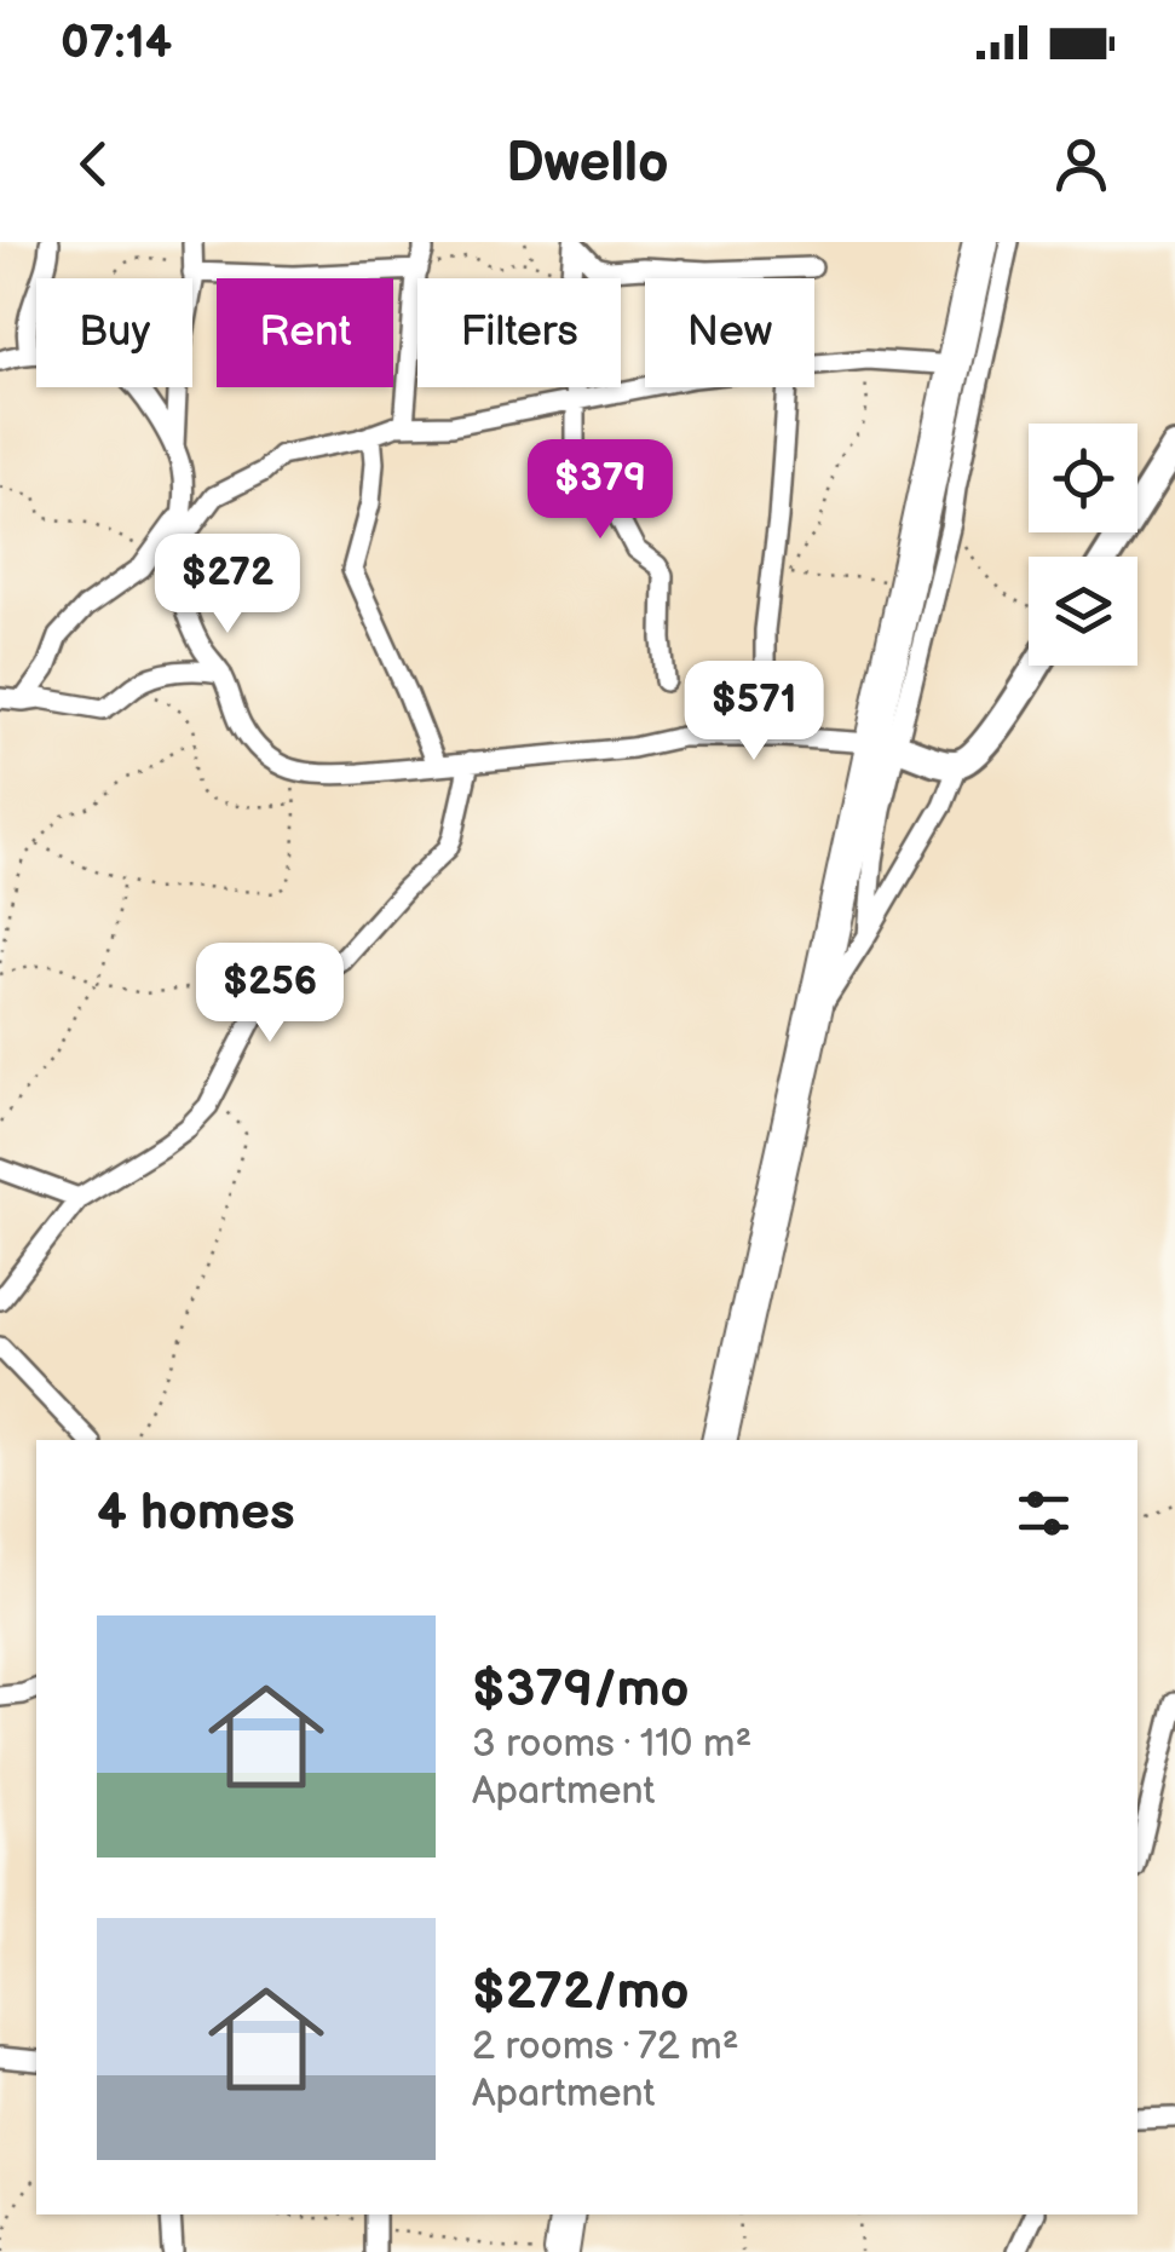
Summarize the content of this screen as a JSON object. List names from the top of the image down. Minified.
{"page":{"status":"07:14","header":"Dwello","chip":["Buy","Rent","Filters","New"],"price":["$379","$272","$571","$256"],"heading":"4 homes","list":[{"name":"$379/mo","note":"3 rooms · 110 m² · Apartment"},{"name":"$272/mo","note":"2 rooms · 72 m² · Apartment"}]}}
